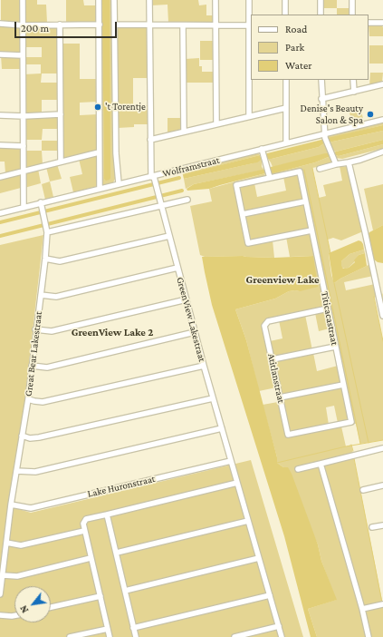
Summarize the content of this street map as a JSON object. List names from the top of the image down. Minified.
{"streets":{"street":["Wolframstraat","Titicacastraat","GreenView Lakestraat","Great Bear Lakestraat","Atitlanstraat","Lake Huronstraat"]},"crossings":[["Wolframstraat","GreenView Lakestraat"],["Wolframstraat","Great Bear Lakestraat"],["Titicacastraat","Atitlanstraat"],["GreenView Lakestraat","Lake Huronstraat"],["Great Bear Lakestraat","Lake Huronstraat"]],"districts":["Greenview Lake","GreenView Lake 2"],"places":["'t Torentje","Denise's Beauty Salon & Spa"],"legend":["Road","Park","Water"],"scale_bar":"200 m","north":"bottom left"}
